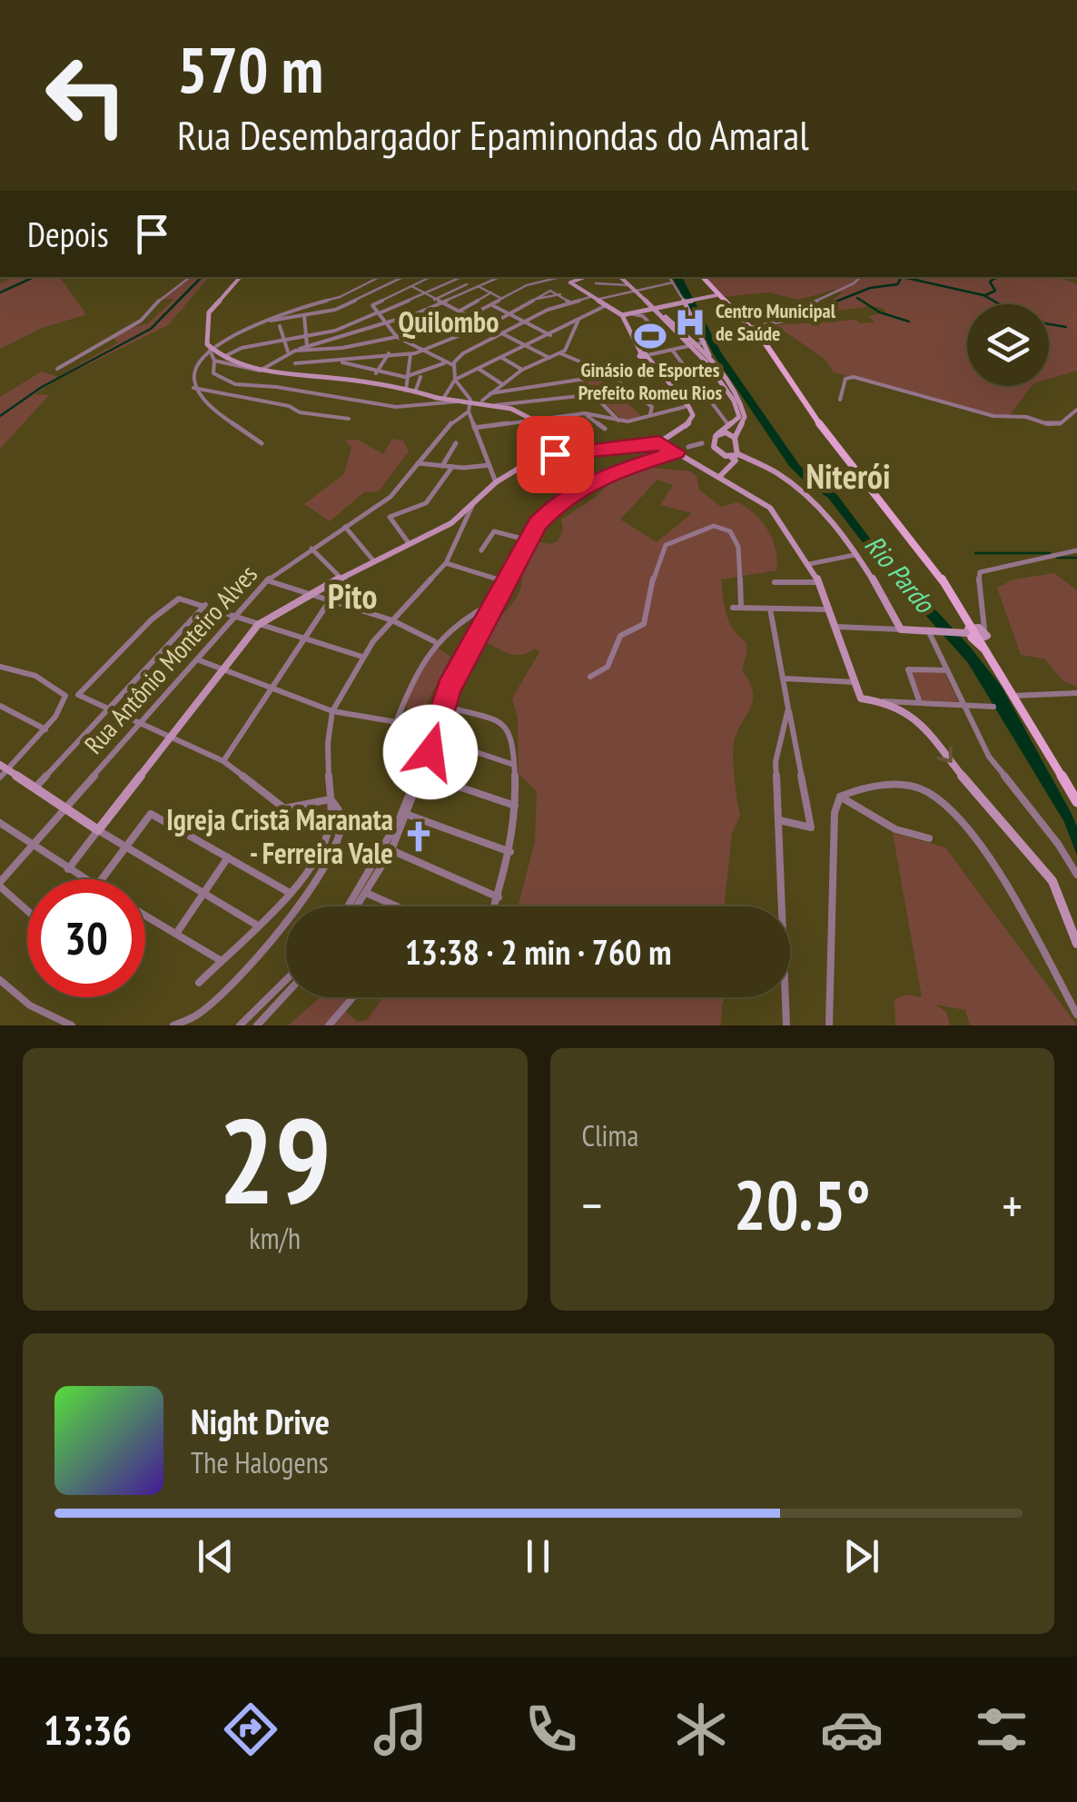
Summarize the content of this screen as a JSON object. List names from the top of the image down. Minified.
{"streets":{"street":["Rua Antônio Monteiro Alves"]},"districts":["Quilombo","Niterói","Pito"],"water":["Rio Pardo"],"places":{"hospital":["Centro Municipal de Saúde"],"sports":["Ginásio de Esportes Prefeito Romeu Rios"],"church":["Igreja Cristã Maranata - Ferreira Vale"]},"page":{"turn":["570 m","Rua Desembargador Epaminondas do Amaral"],"then":"Depois","limit":"30","trip":"13:38 · 2 min · 760 m","tile":[["29","km/h"],"Clima"],"heat":["−","20.5°","+"],"song":["Night Drive","The Halogens"],"tabs":"13:36"}}
